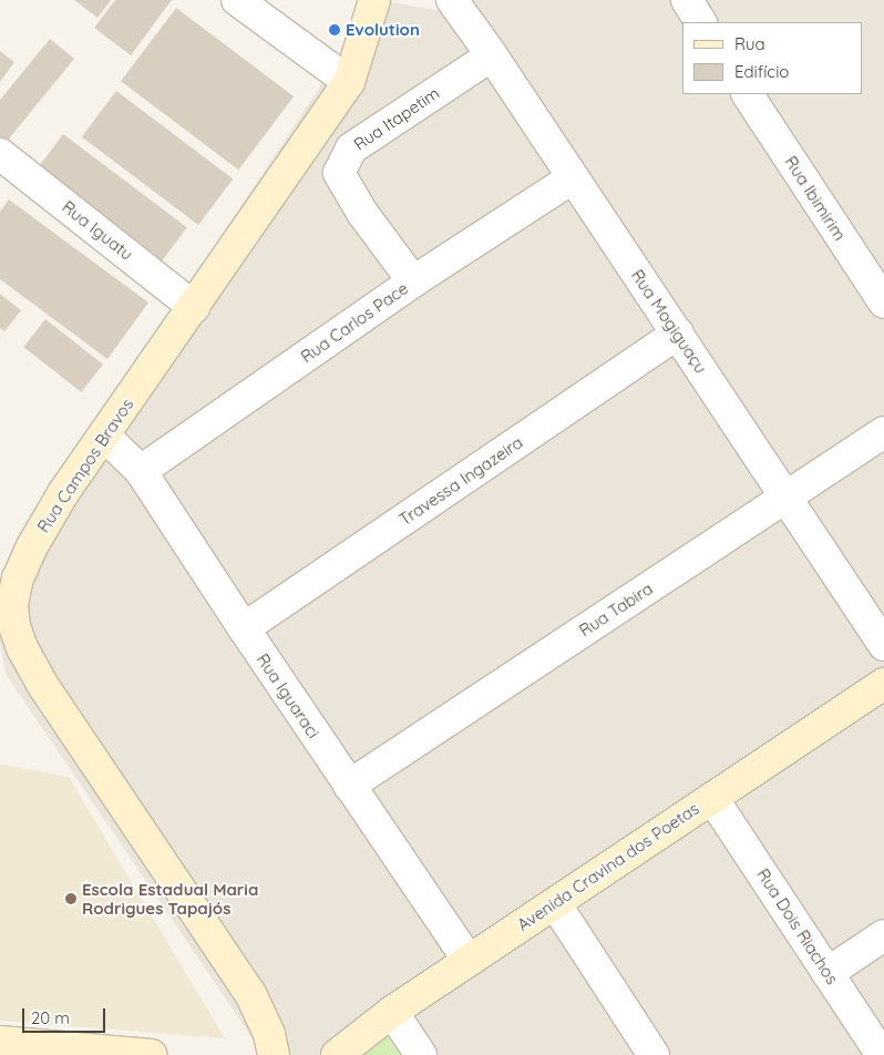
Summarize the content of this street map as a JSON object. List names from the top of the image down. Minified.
{"streets":{"street":["Rua Itapetim","Rua Ibimirim","Rua Iguatu","Rua Mogiguaçu","Rua Carlos Pace","Rua Campos Bravos","Travessa Ingazeira","Rua Tabira","Rua Iguaraci","Avenida Cravina dos Poetas","Rua Dois Riachos"]},"crossings":[["Rua Itapetim","Rua Mogiguaçu"],["Rua Itapetim","Rua Carlos Pace"],["Rua Iguatu","Rua Campos Bravos"],["Rua Mogiguaçu","Rua Carlos Pace"],["Rua Mogiguaçu","Travessa Ingazeira"],["Rua Mogiguaçu","Rua Tabira"],["Rua Carlos Pace","Rua Iguaraci"],["Rua Campos Bravos","Rua Iguaraci"],["Travessa Ingazeira","Rua Iguaraci"],["Rua Tabira","Rua Iguaraci"],["Rua Iguaraci","Avenida Cravina dos Poetas"],["Avenida Cravina dos Poetas","Rua Dois Riachos"]],"places":["Evolution","Escola Estadual Maria Rodrigues Tapajós"],"legend":["Rua","Edifício"],"scale_bar":"20 m"}
